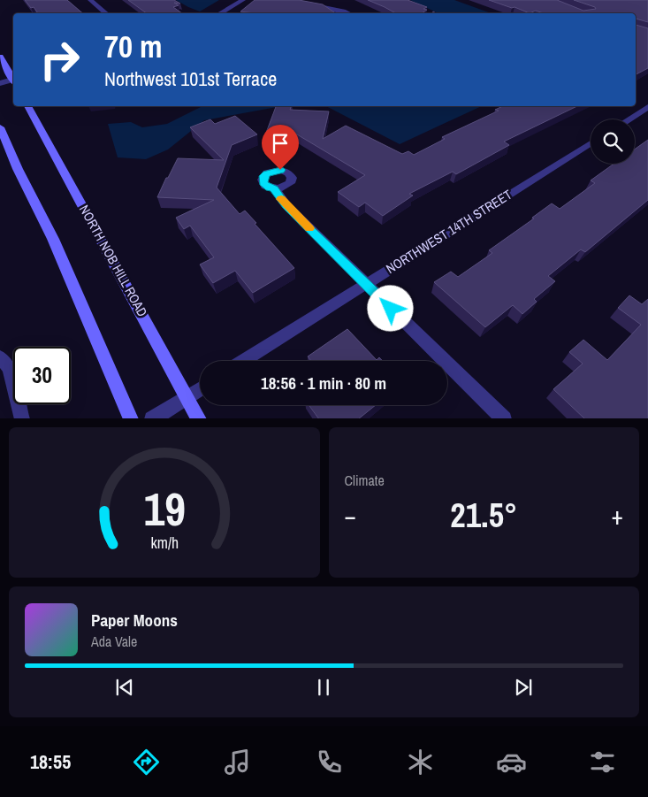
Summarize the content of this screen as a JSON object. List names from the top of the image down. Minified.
{"streets":{"main road":["NORTH NOB HILL ROAD"],"street":["NORTHWEST 14TH STREET"]},"page":{"turn":["70 m","Northwest 101st Terrace"],"limit":"30","trip":"18:56 · 1 min · 80 m","tile":"Climate","heat":["−","21.5°","+"],"song":["Paper Moons","Ada Vale"],"tabs":"18:55","gauge":["19","km/h"]}}
